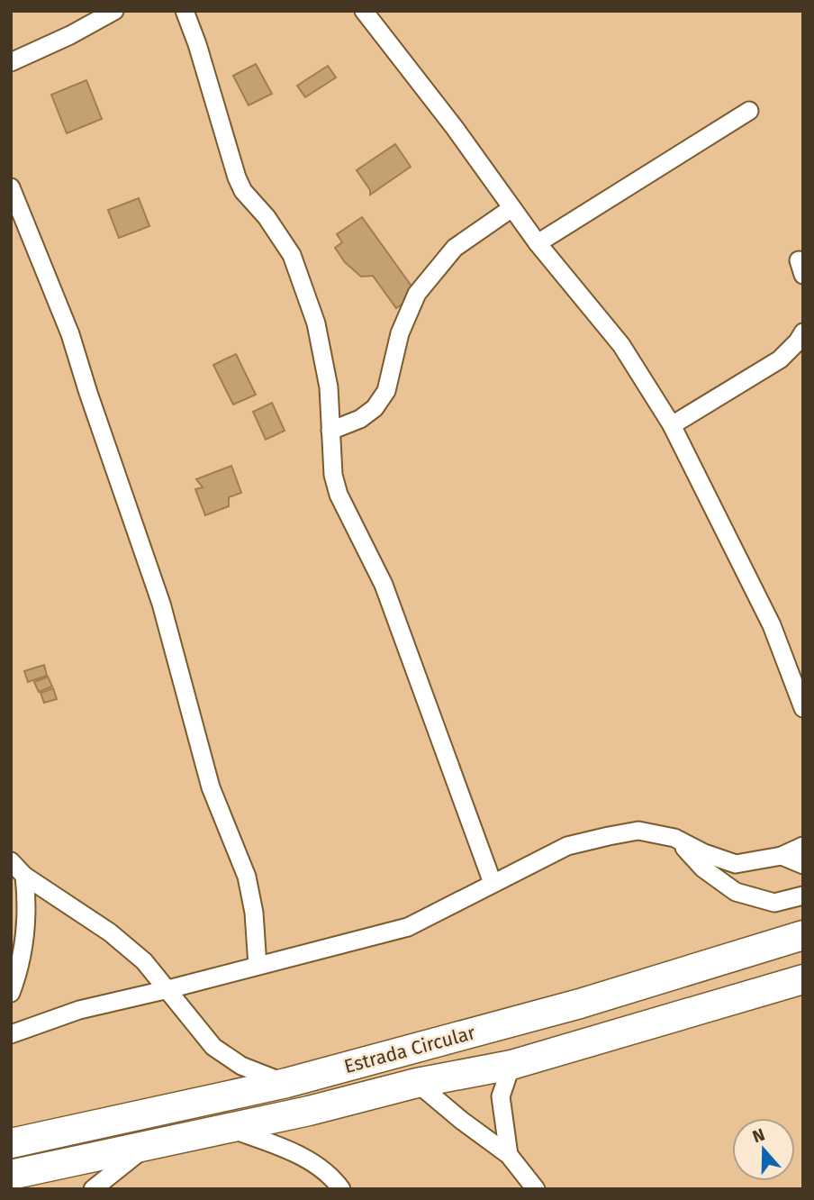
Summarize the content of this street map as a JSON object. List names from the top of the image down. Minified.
{"streets":{"main road":["Estrada Circular"]},"north":"top"}
